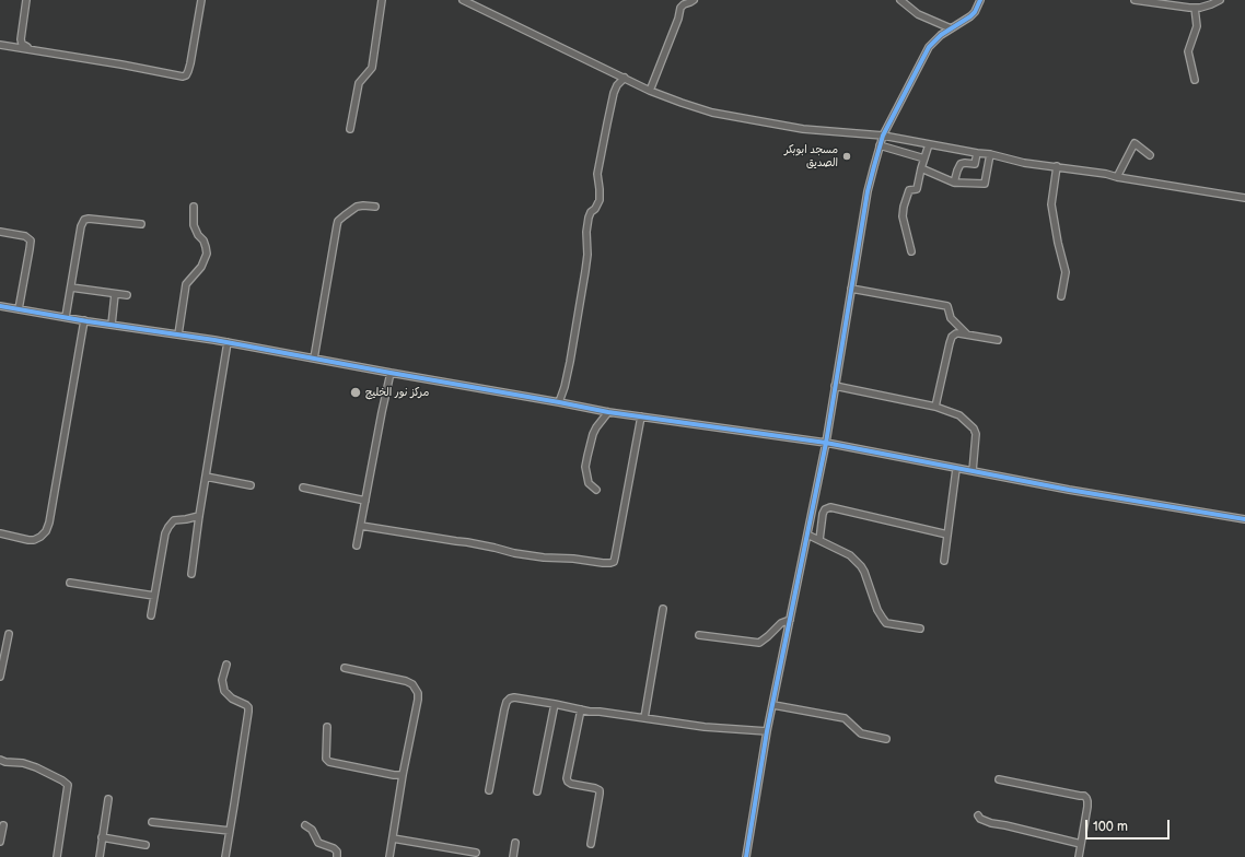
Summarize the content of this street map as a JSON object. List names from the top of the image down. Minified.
{"places":["مسجد ابوبكر الصديق","مركز نور الخليج"],"scale_bar":"100 m"}
